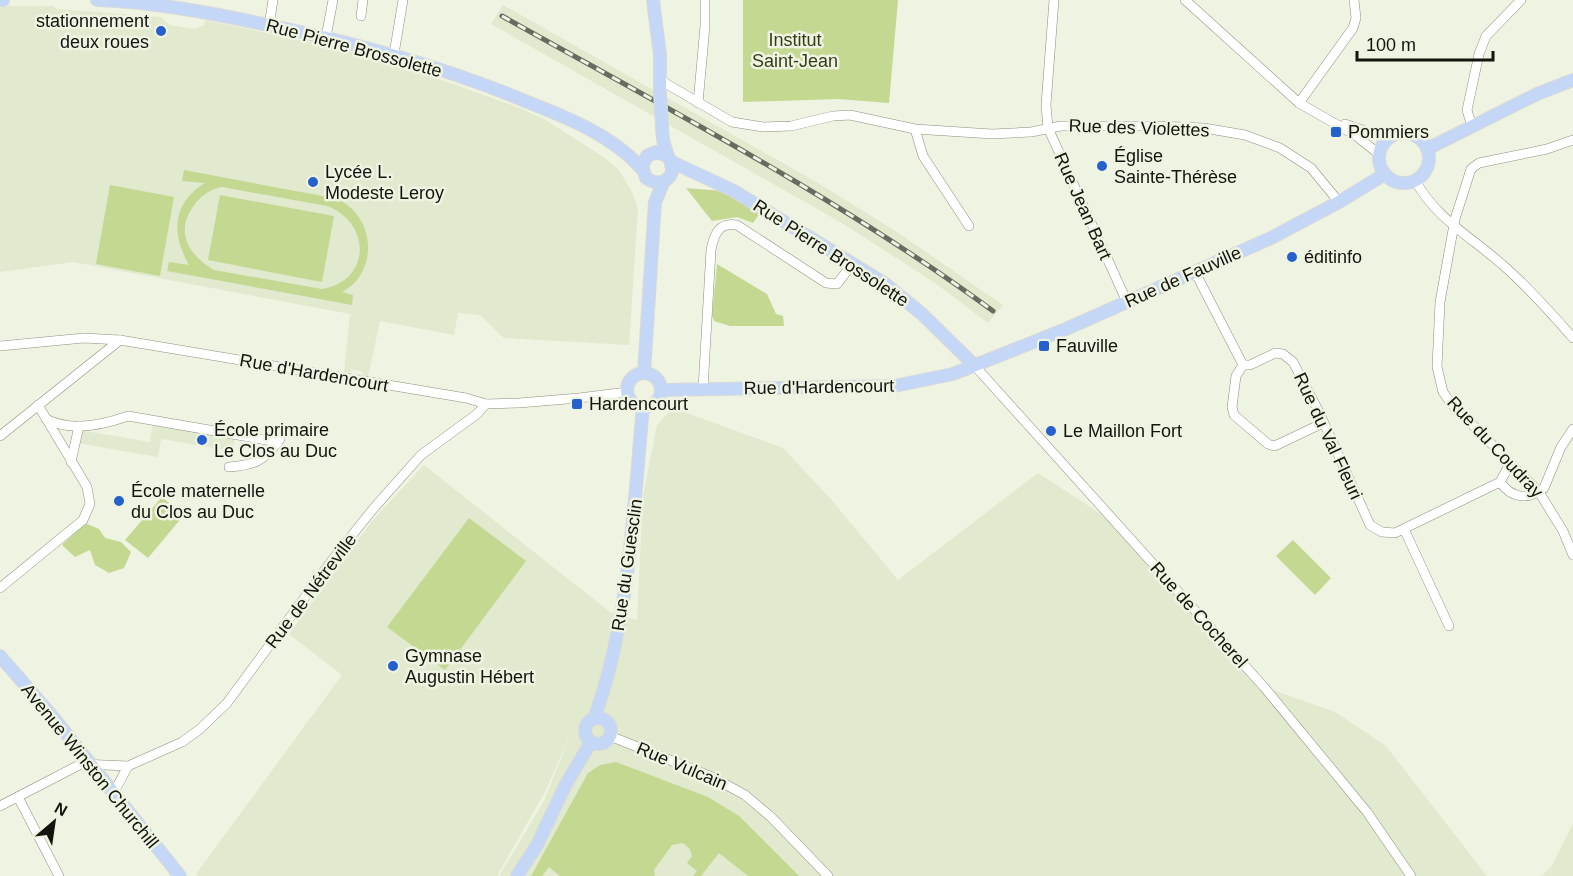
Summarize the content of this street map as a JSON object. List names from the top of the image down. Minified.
{"streets":{"main road":["Rue Pierre Brossolette","Rue de Fauville","Rue d'Hardencourt","Rue du Guesclin","Avenue Winston Churchill"],"street":["Rue des Violettes","Rue Jean Bart","Rue du Val Fleuri","Rue du Coudray","Rue de Nétreville","Rue de Cocherel","Rue Vulcain"]},"crossings":[["Rue Pierre Brossolette","Rue de Fauville"],["Rue Pierre Brossolette","Rue d'Hardencourt"],["Rue Pierre Brossolette","Rue de Cocherel"],["Rue des Violettes","Rue Jean Bart"],["Rue des Violettes","Rue de Fauville"],["Rue Jean Bart","Rue de Fauville"],["Rue de Fauville","Rue d'Hardencourt"],["Rue de Fauville","Rue de Cocherel"],["Rue d'Hardencourt","Rue du Guesclin"],["Rue d'Hardencourt","Rue de Nétreville"],["Rue d'Hardencourt","Rue de Cocherel"],["Rue du Guesclin","Rue Vulcain"],["Rue de Nétreville","Avenue Winston Churchill"]],"parks":["Institut Saint-Jean"],"places":{"other":["stationnement deux roues","Église Sainte-Thérèse","Lycée L. Modeste Leroy","éditinfo","Le Maillon Fort","École primaire Le Clos au Duc","École maternelle du Clos au Duc","Gymnase Augustin Hébert"],"transit":["Pommiers","Fauville","Hardencourt"]},"scale_bar":"100 m","north":"top right"}
